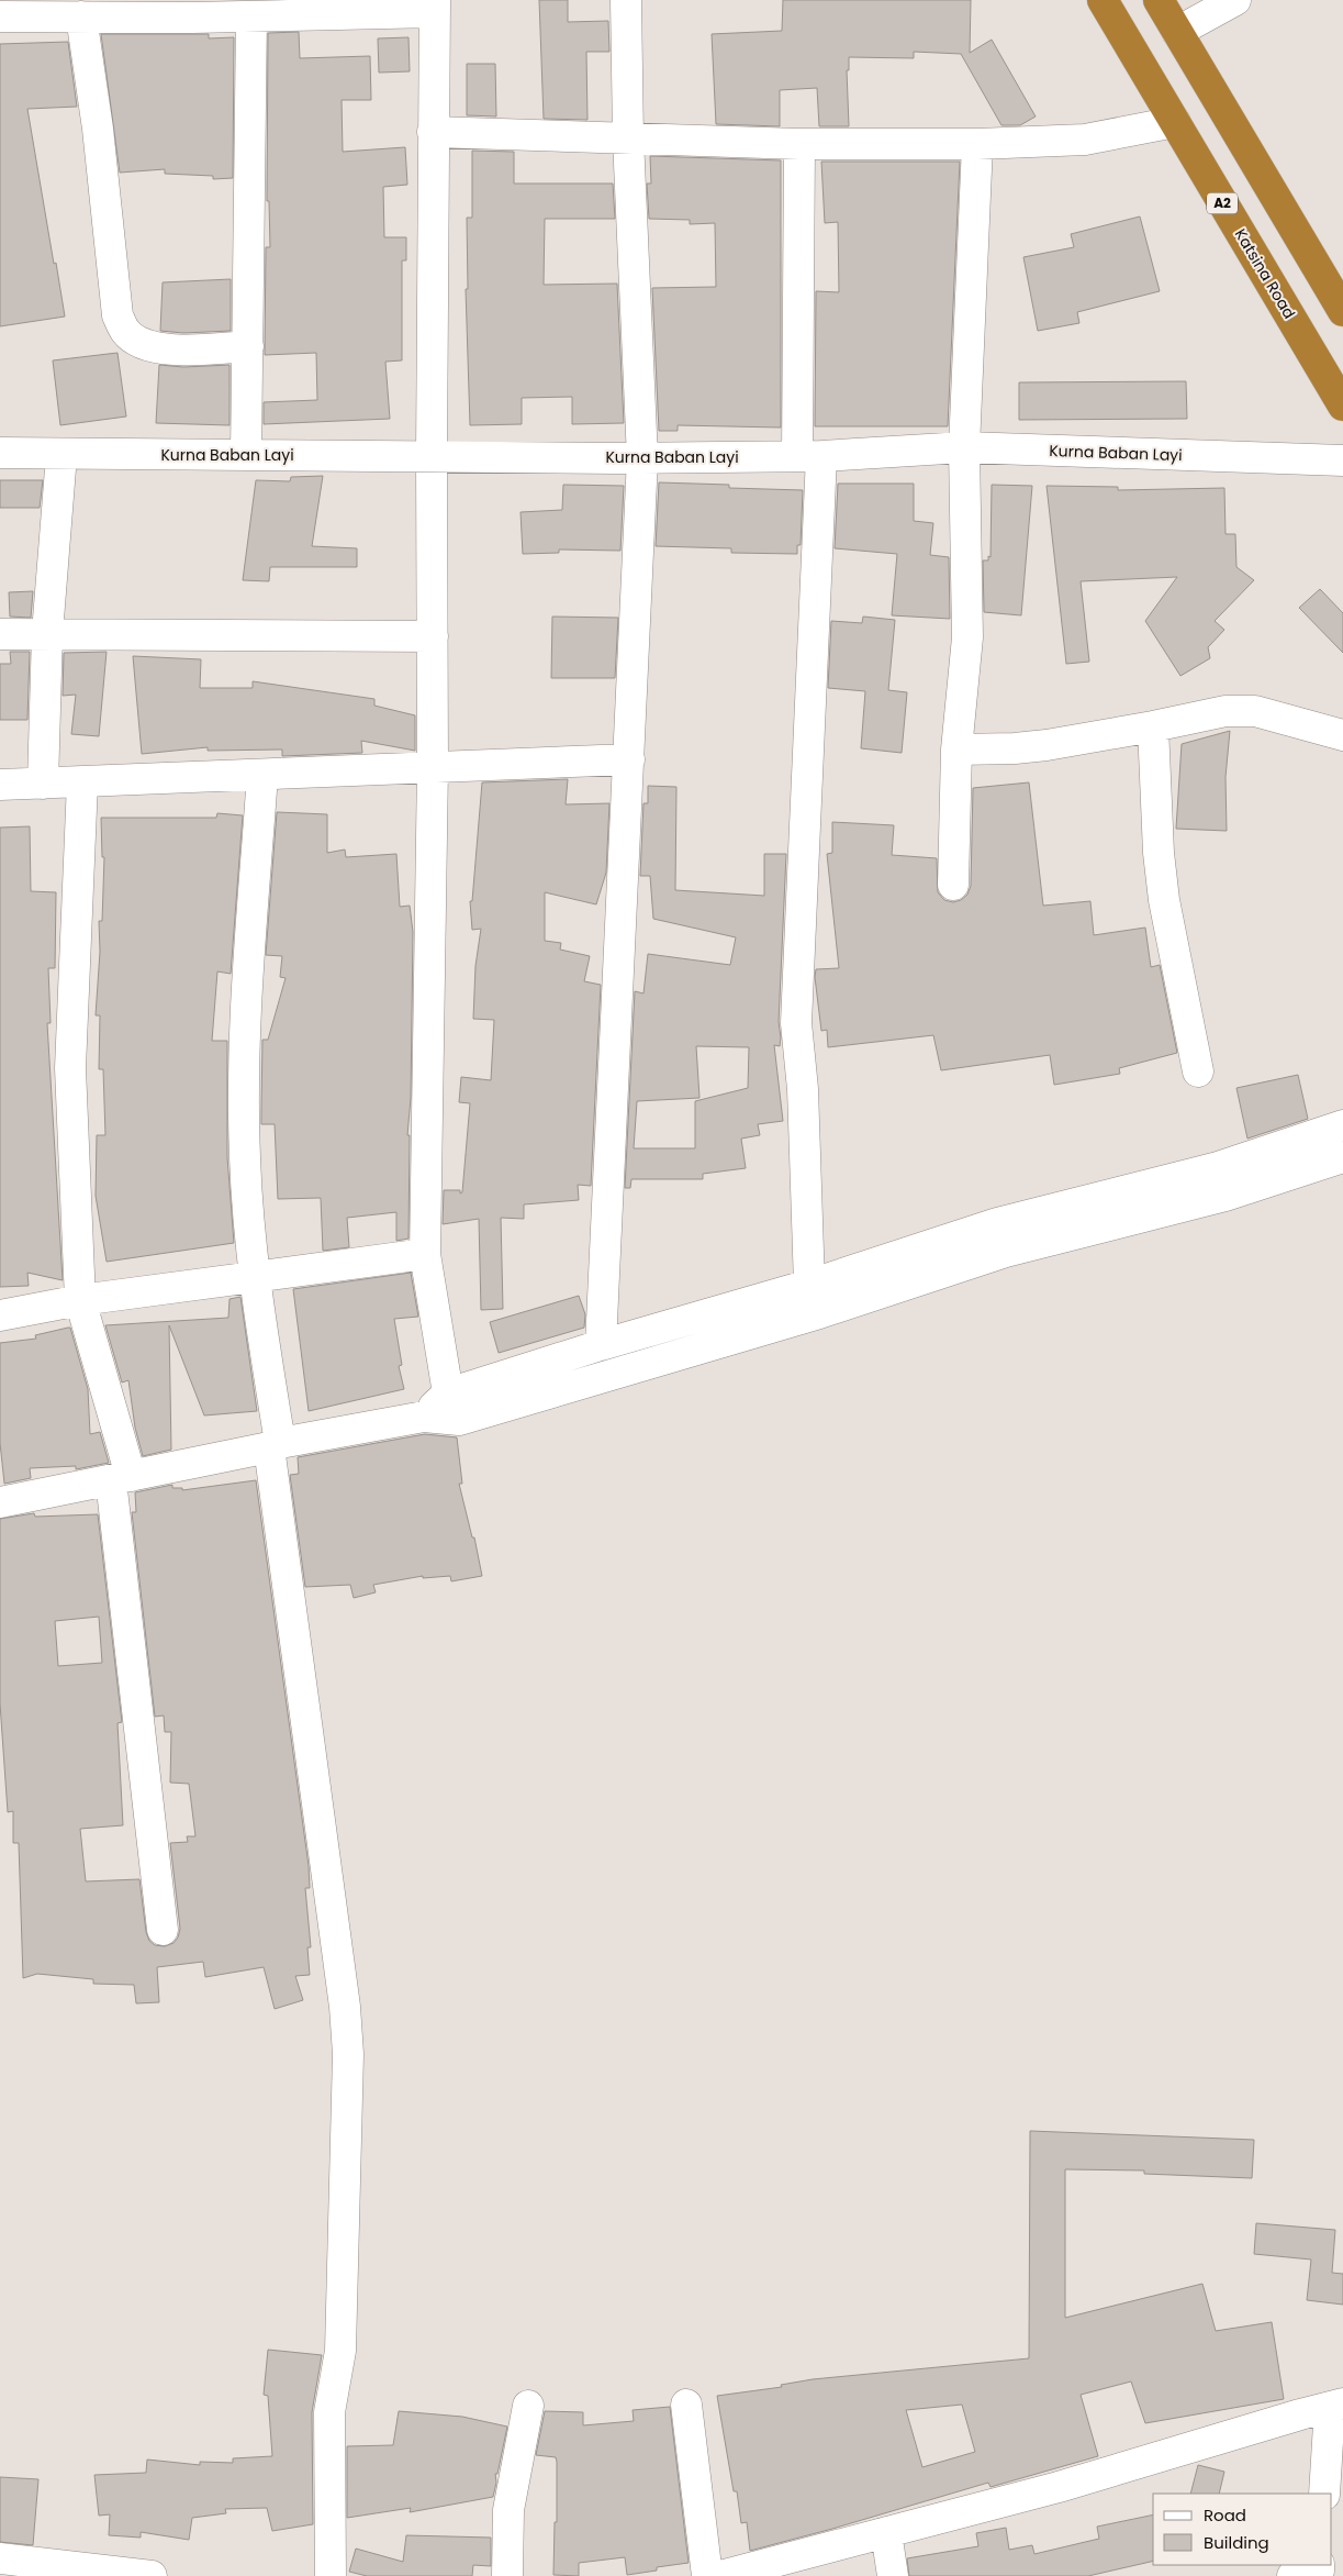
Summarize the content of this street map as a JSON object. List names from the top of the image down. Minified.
{"streets":{"highway":["A2","Katsina Road"],"street":["Kurna Baban Layi"]},"legend":["Road","Building"]}
